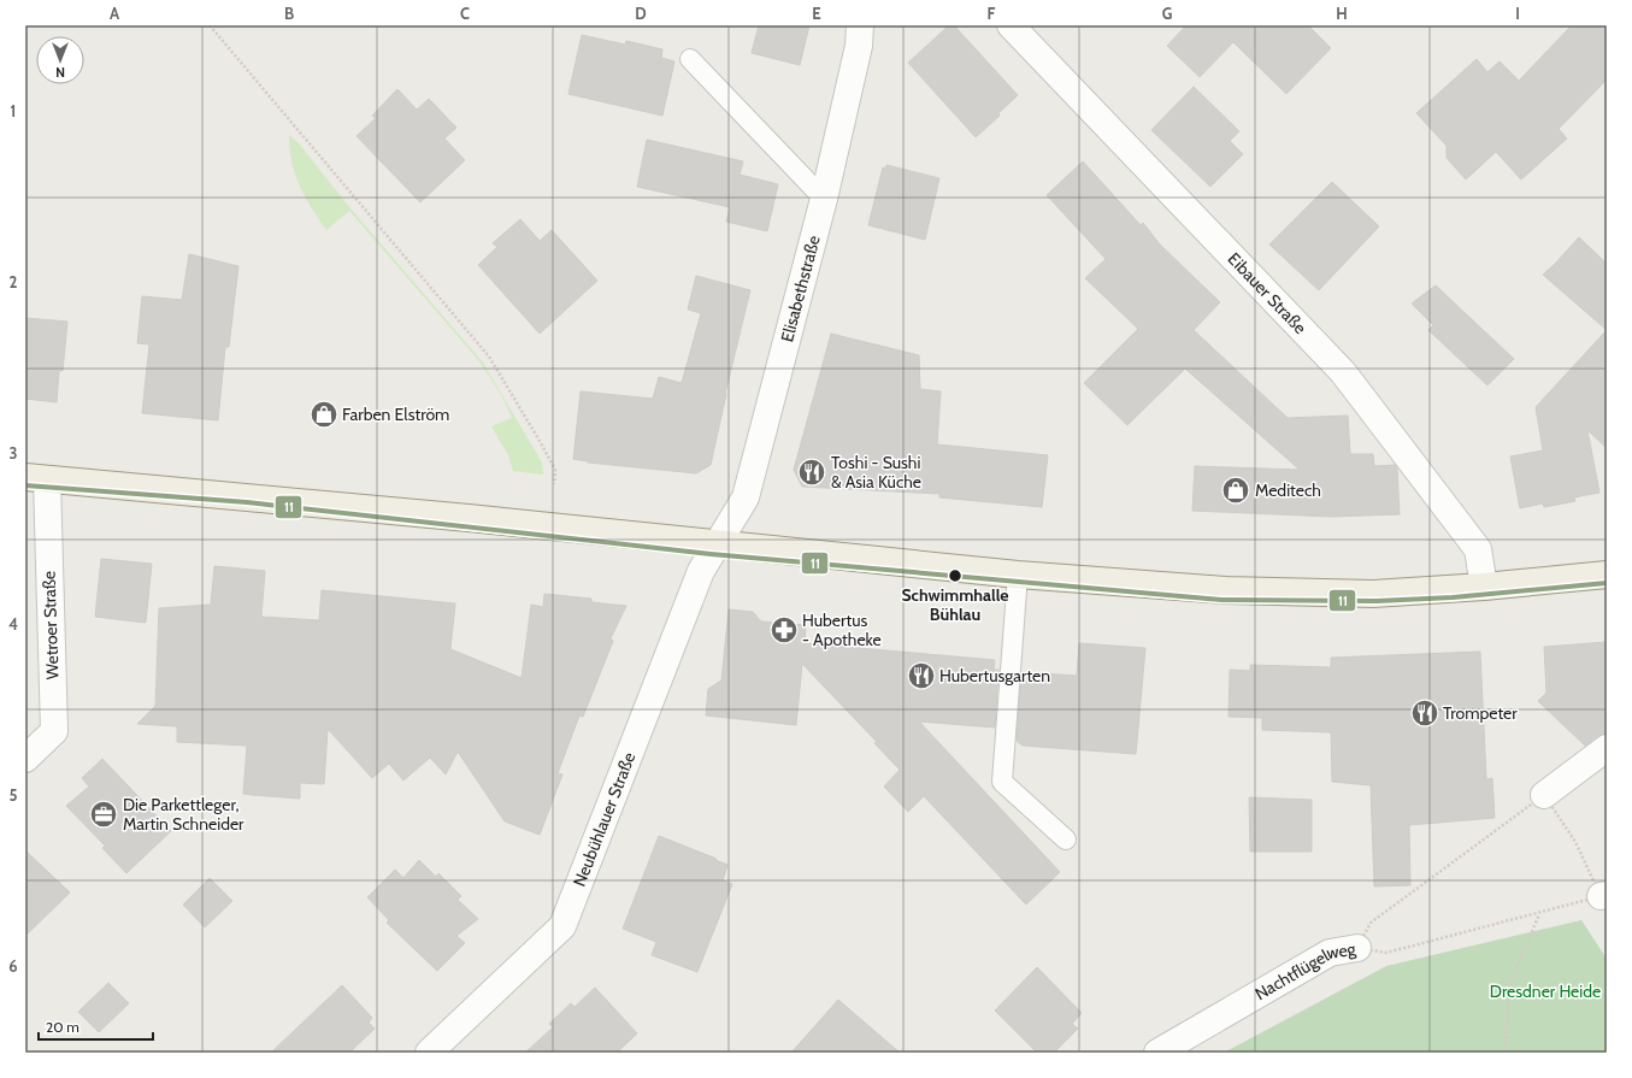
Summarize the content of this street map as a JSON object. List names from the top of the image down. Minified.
{"streets":{"street":["Elisabethstraße","Eibauer Straße","Wetroer Straße","Neubühlauer Straße","Nachtflügelweg"]},"crossings":[["Elisabethstraße","Neubühlauer Straße"]],"parks":["Dresdner Heide"],"places":{"shop":["Farben Elström","Meditech"],"restaurant":["Toshi - Sushi & Asia Küche","Hubertusgarten","Trompeter"],"other":["Schwimmhalle Bühlau"],"pharmacy":["Hubertus - Apotheke"],"office":["Die Parkettleger, Martin Schneider"]},"lines":["transit line 11"],"scale_bar":"20 m","north":"bottom","grid":{"columns":["A","B","C","D","E","F","G","H","I"],"rows":["1","2","3","4","5","6"]}}
